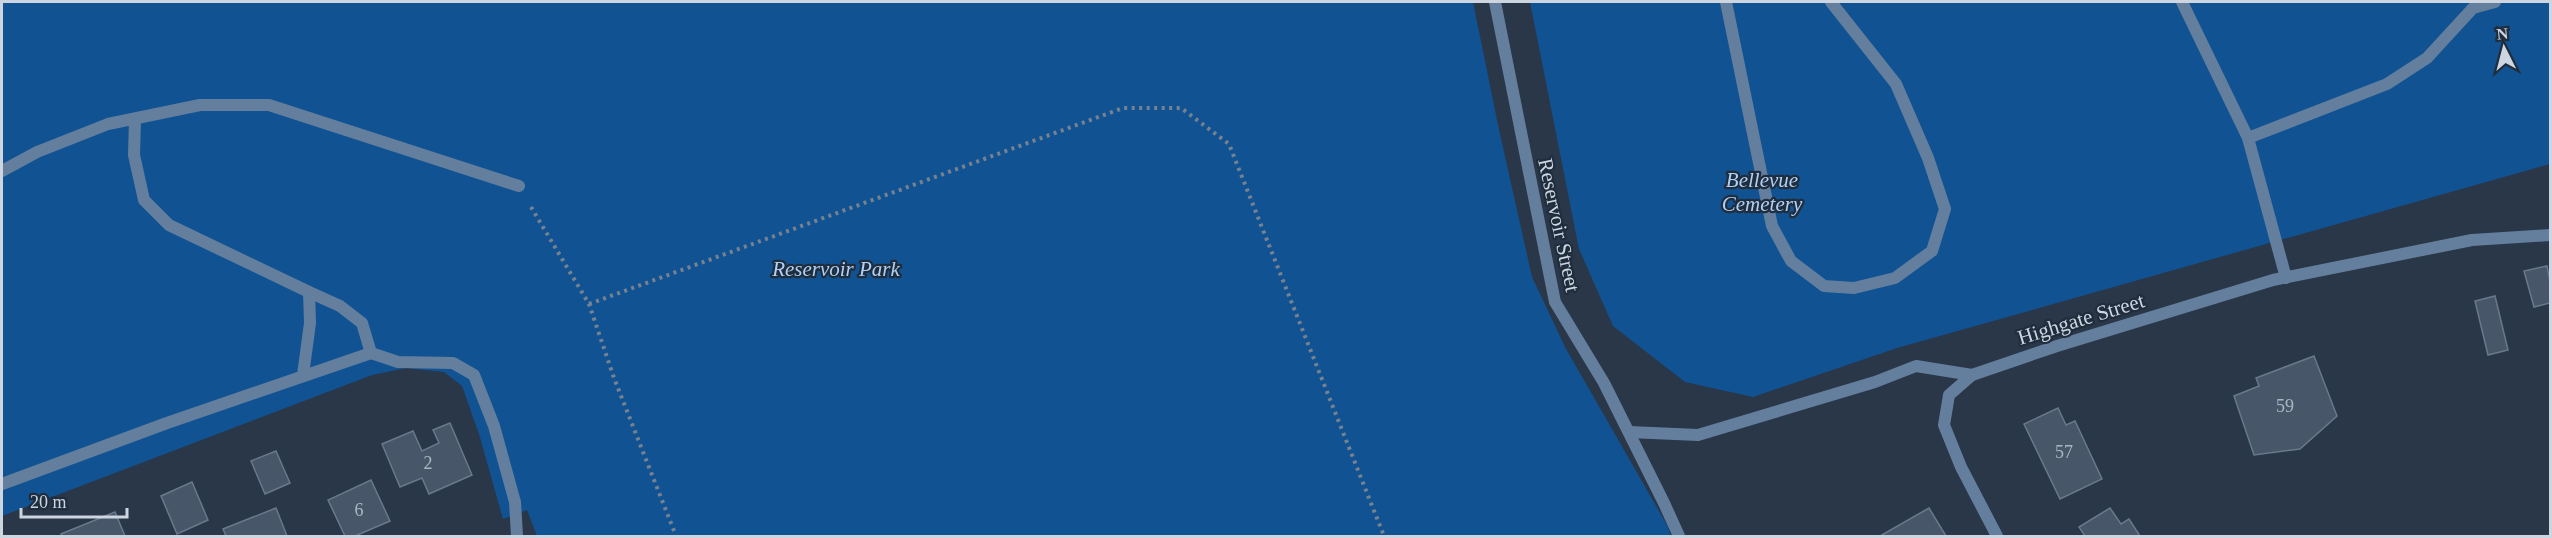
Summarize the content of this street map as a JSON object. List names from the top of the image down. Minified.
{"streets":{"street":["Reservoir Street","Highgate Street"]},"crossings":[["Reservoir Street","Highgate Street"]],"parks":["Bellevue Cemetery","Reservoir Park"],"house_numbers":["59","57","2","6"],"scale_bar":"20 m","north":"top"}
